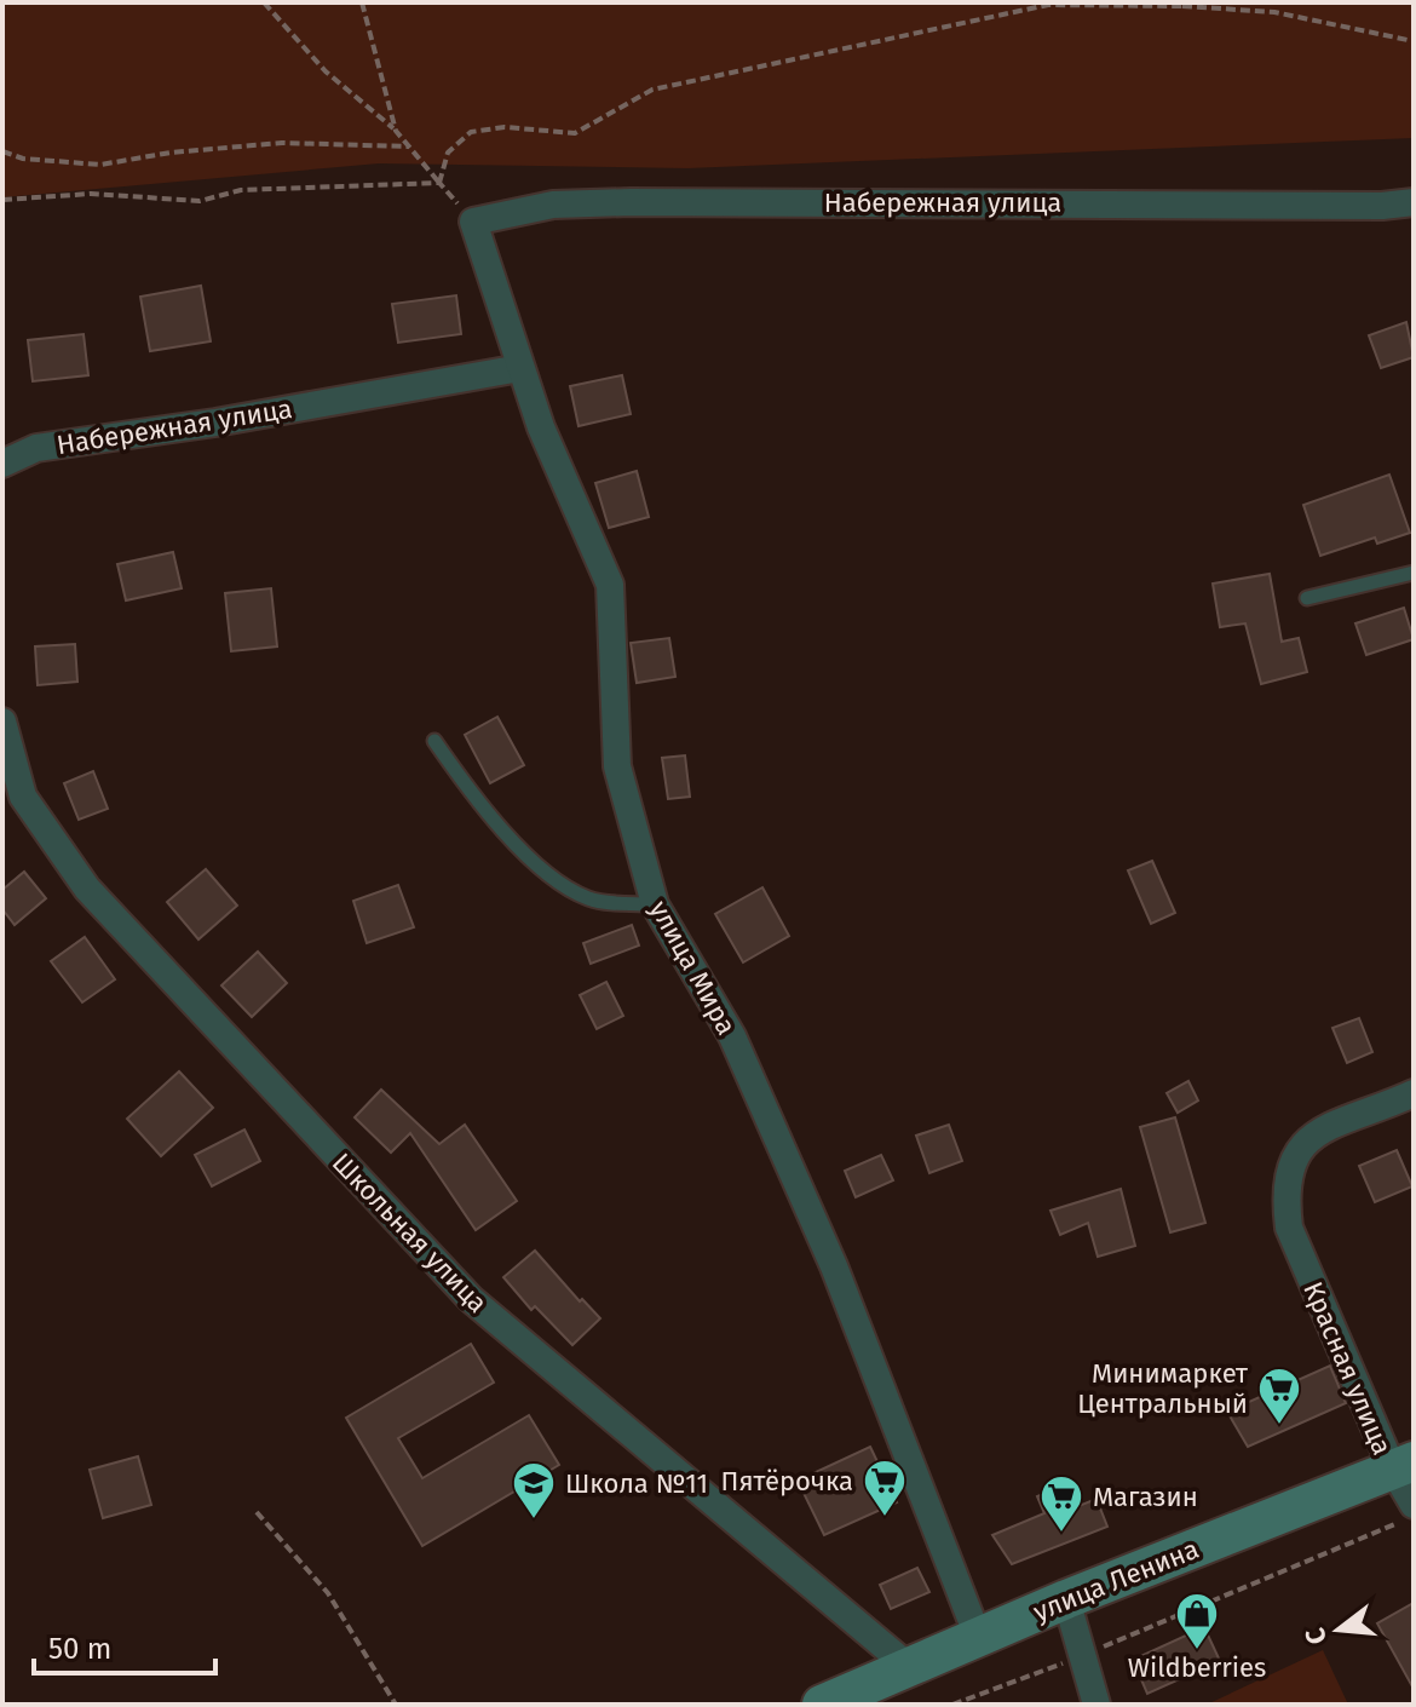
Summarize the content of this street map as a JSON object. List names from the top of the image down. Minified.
{"streets":{"street":["Набережная улица","улица Мира","Школьная улица","Красная улица","улица Ленина"]},"crossings":[["Набережная улица","улица Мира"],["улица Мира","улица Ленина"],["Школьная улица","улица Ленина"],["Красная улица","улица Ленина"]],"places":{"supermarket":["Минимаркет Центральный","Пятёрочка","Магазин"],"school or university":["Школа №11"],"shop":["Wildberries"]},"scale_bar":"50 m","north":"left"}
